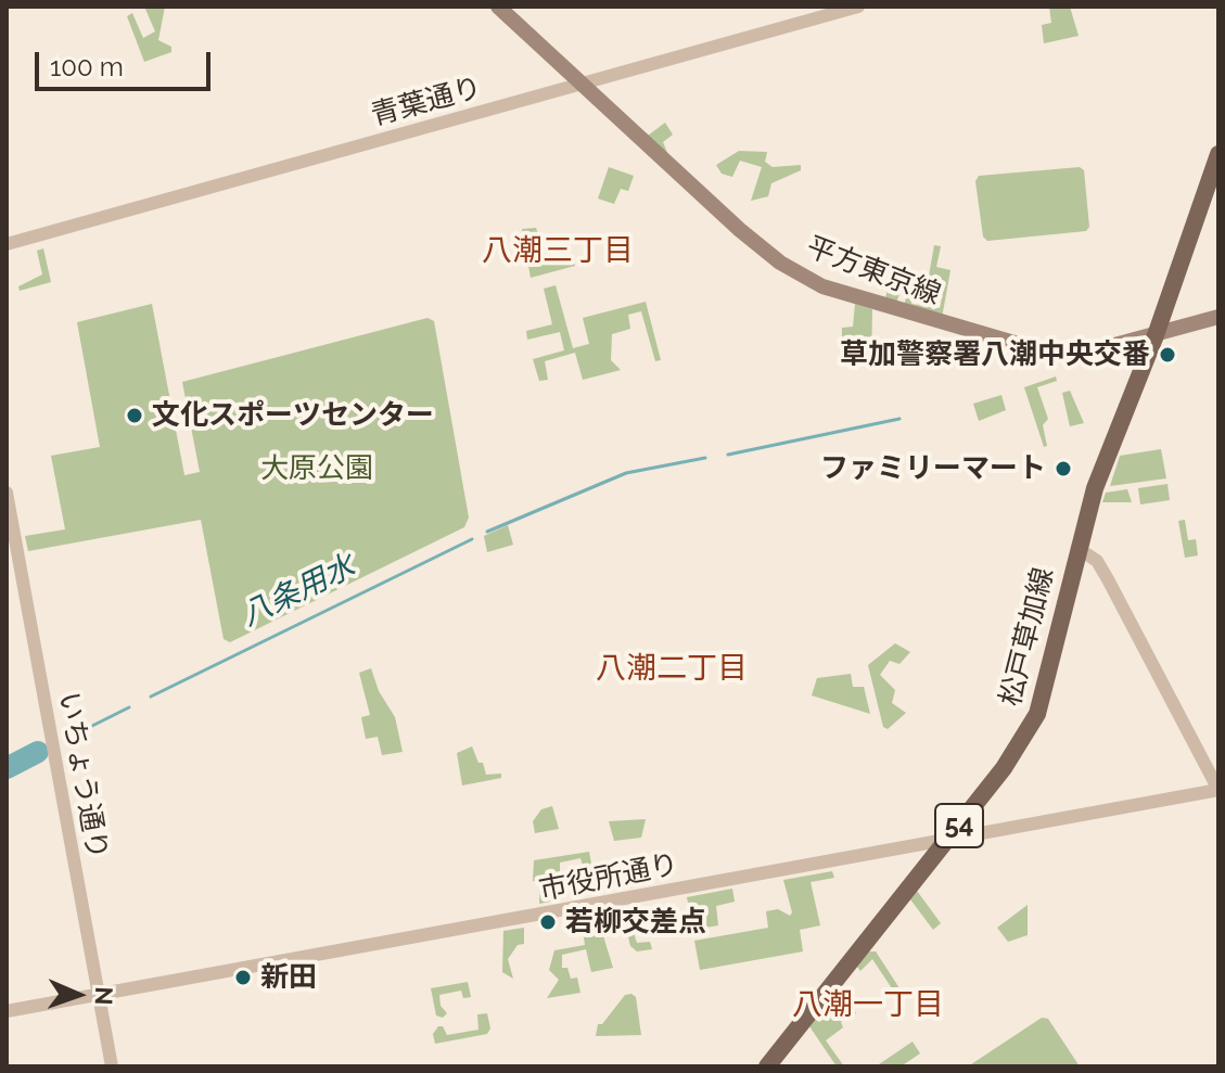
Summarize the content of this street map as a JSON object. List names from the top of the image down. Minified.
{"streets":{"main road":["平方東京線","松戸草加線","54"],"street":["青葉通り","いちょう通り","市役所通り"]},"crossings":[["青葉通り","平方東京線"],["平方東京線","松戸草加線"],["松戸草加線","市役所通り"],["いちょう通り","市役所通り"]],"districts":["八潮三丁目","八潮二丁目","八潮一丁目"],"water":["八条用水"],"parks":["大原公園"],"places":["草加警察署八潮中央交番","文化スポーツセンター","ファミリーマート","若柳交差点","新田"],"scale_bar":"100 m","north":"right"}
